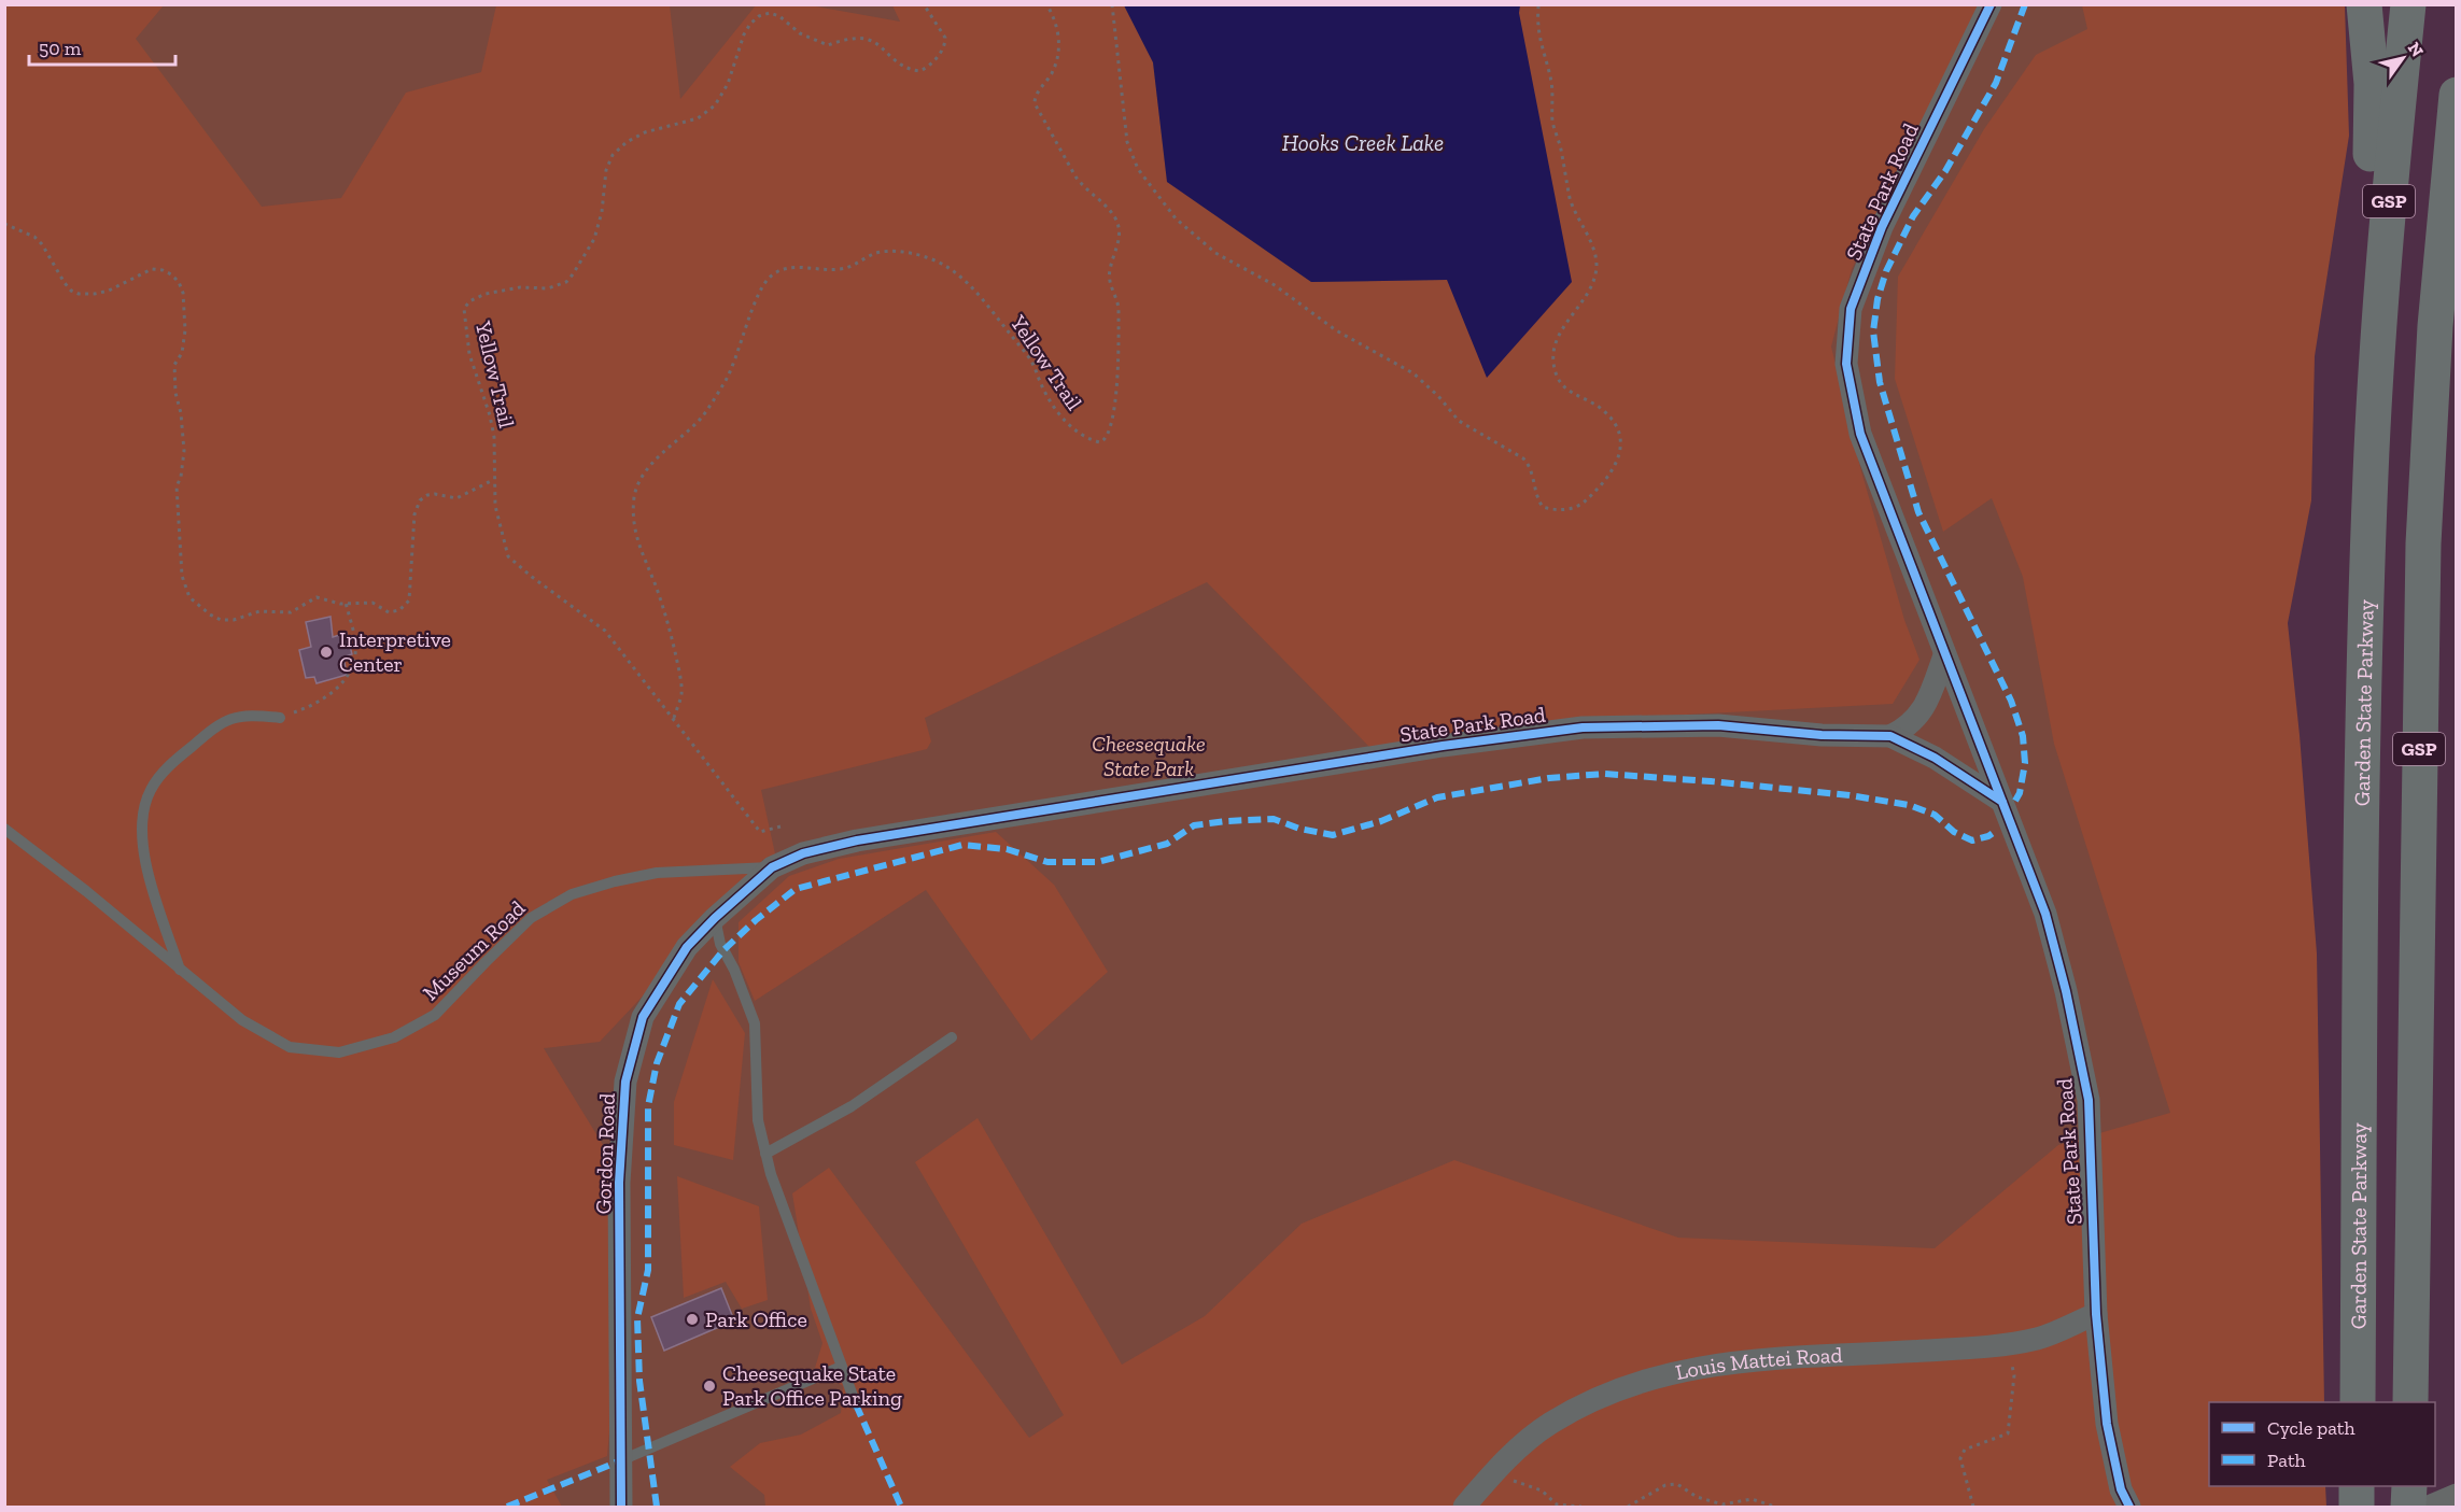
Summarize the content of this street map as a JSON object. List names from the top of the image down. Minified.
{"streets":{"highway":["GSP","Garden State Parkway"],"street":["State Park Road","Gordon Road","Louis Mattei Road"],"lane":["Museum Road"],"path":["Yellow Trail"]},"crossings":[["State Park Road","Gordon Road"],["State Park Road","Louis Mattei Road"],["Museum Road","Gordon Road"]],"water":["Hooks Creek Lake"],"parks":["Cheesequake State Park"],"places":["Interpretive Center","Park Office","Cheesequake State Park Office Parking"],"legend":["Cycle path","Path"],"scale_bar":"50 m","north":"top right"}
